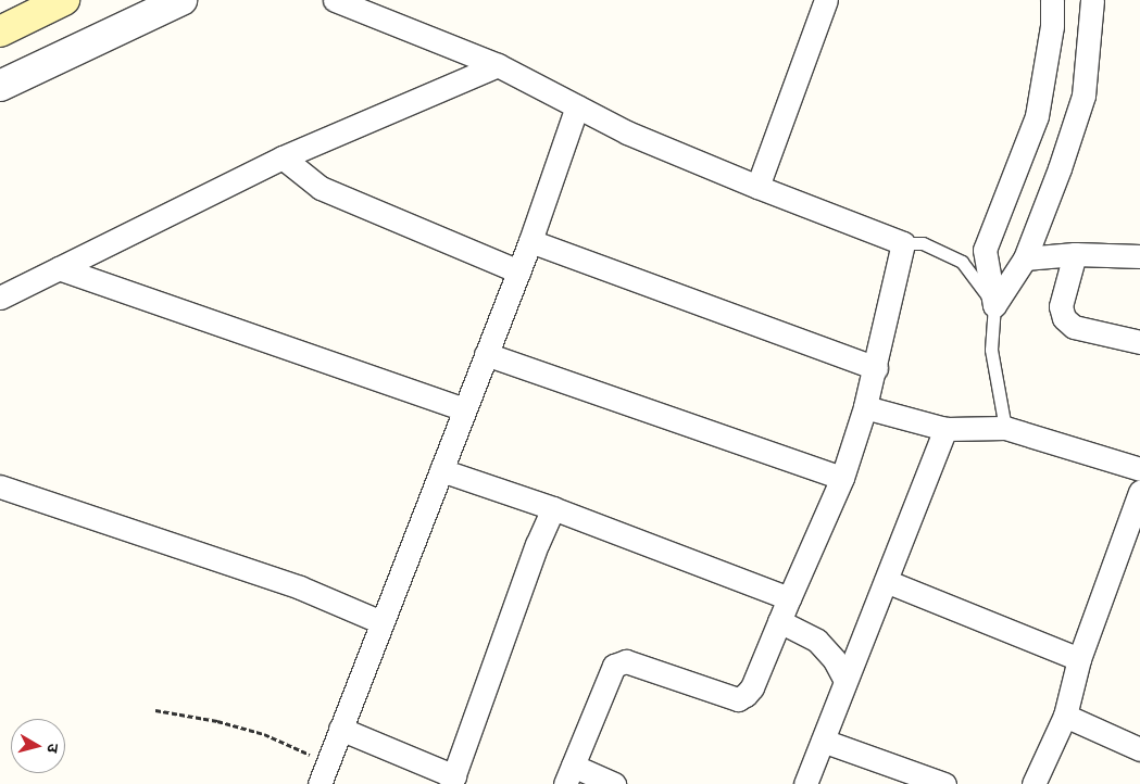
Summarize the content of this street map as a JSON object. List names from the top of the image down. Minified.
{"north":"right"}
